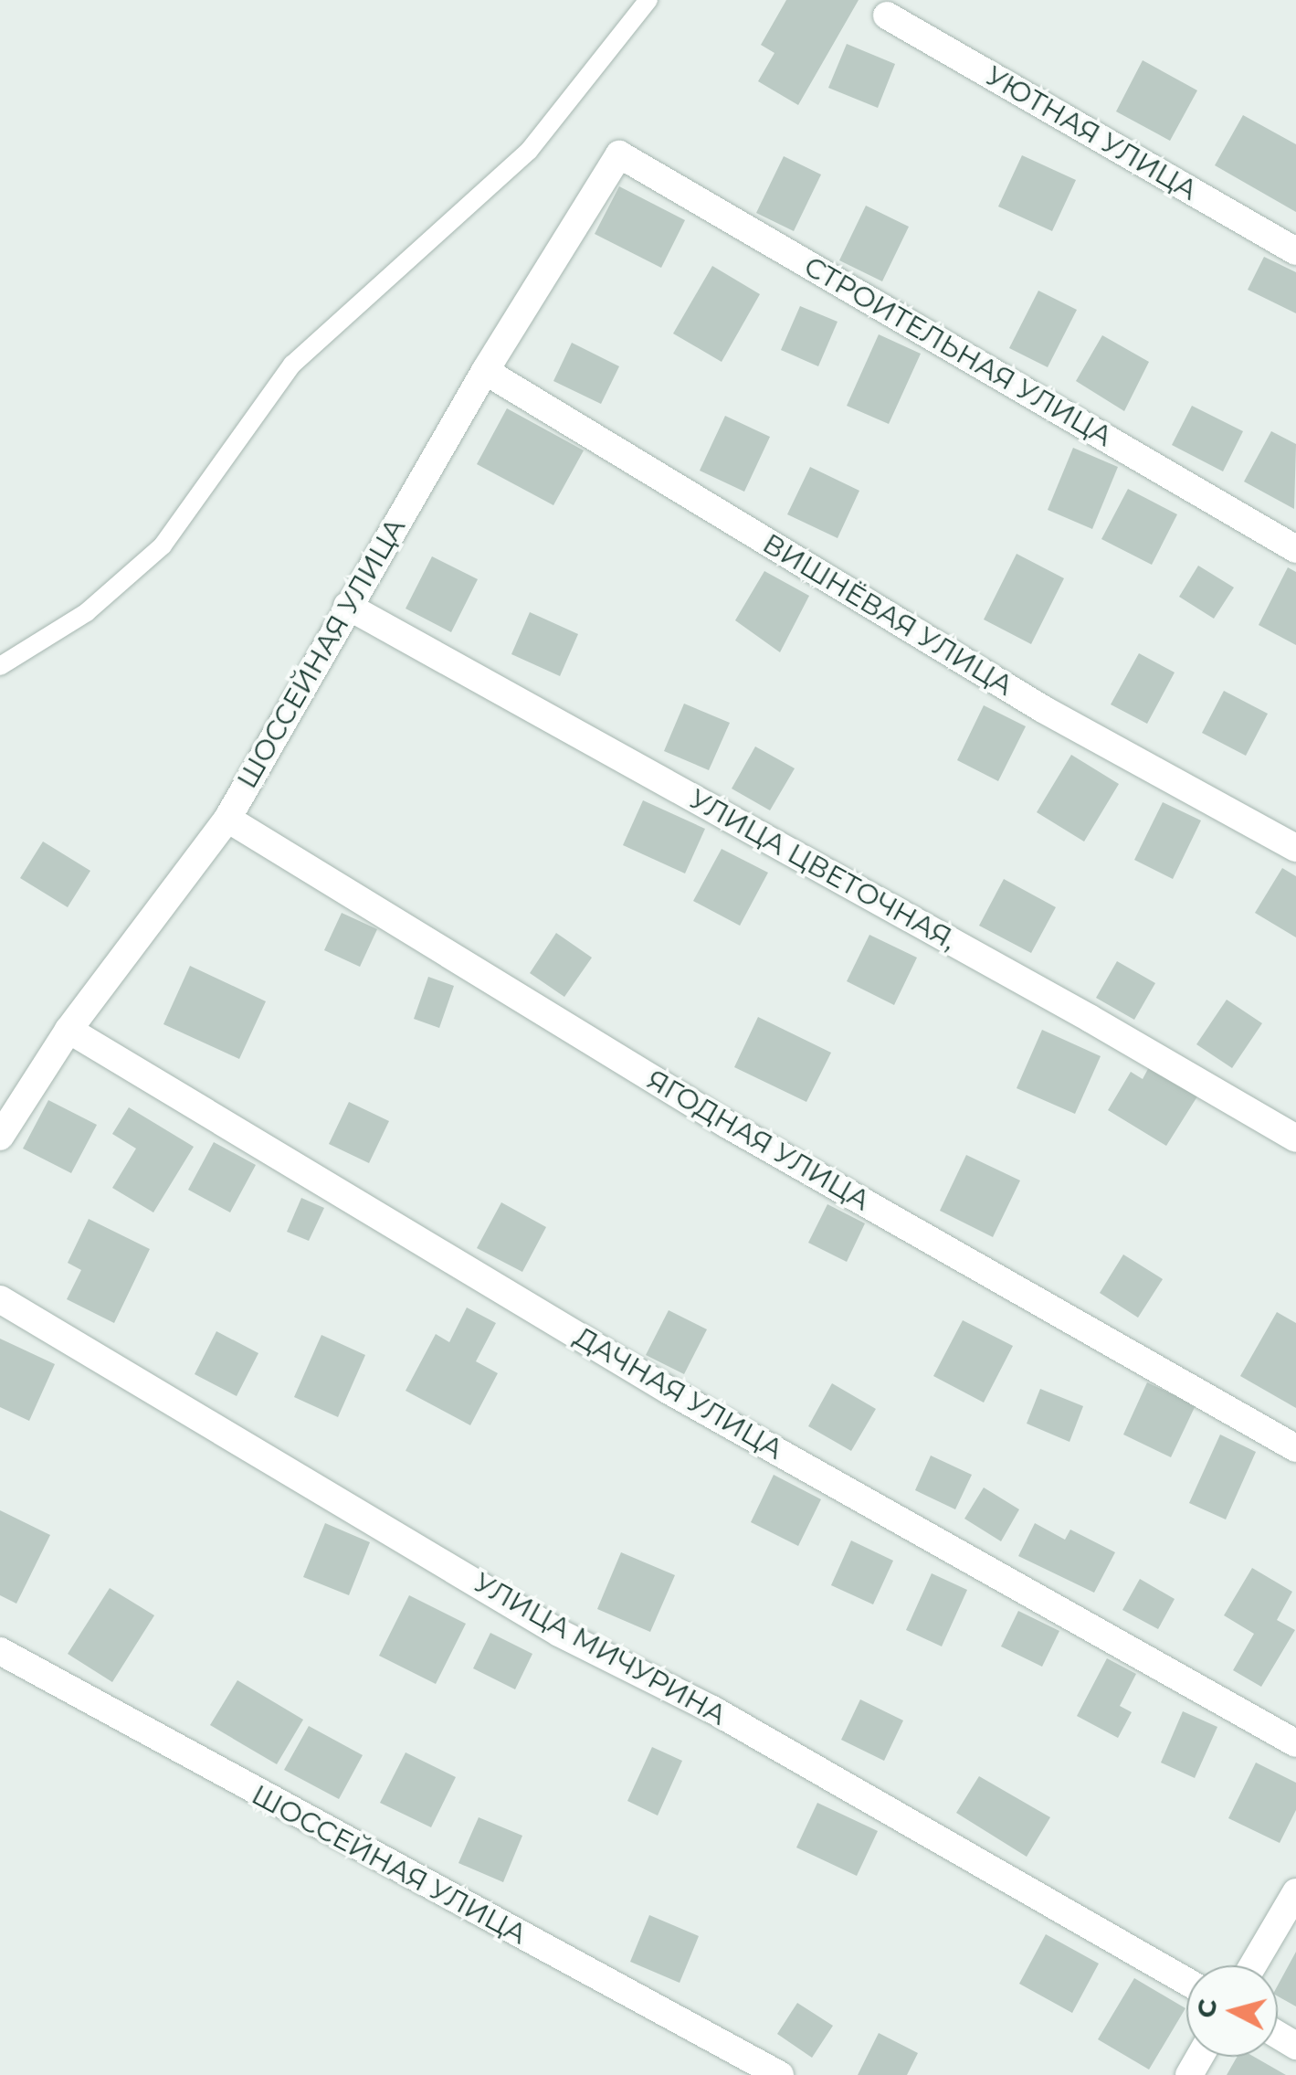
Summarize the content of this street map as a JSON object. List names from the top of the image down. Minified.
{"streets":{"street":["УЮТНАЯ УЛИЦА","СТРОИТЕЛЬНАЯ УЛИЦА","ВИШНЁВАЯ УЛИЦА","ШОССЕЙНАЯ УЛИЦА","УЛИЦА ЦВЕТОЧНАЯ,","ЯГОДНАЯ УЛИЦА","ДАЧНАЯ УЛИЦА","УЛИЦА МИЧУРИНА"]},"crossings":[["СТРОИТЕЛЬНАЯ УЛИЦА","ШОССЕЙНАЯ УЛИЦА"],["ВИШНЁВАЯ УЛИЦА","ШОССЕЙНАЯ УЛИЦА"],["ШОССЕЙНАЯ УЛИЦА","УЛИЦА ЦВЕТОЧНАЯ,"],["ШОССЕЙНАЯ УЛИЦА","ЯГОДНАЯ УЛИЦА"],["ШОССЕЙНАЯ УЛИЦА","ДАЧНАЯ УЛИЦА"]],"north":"left"}
